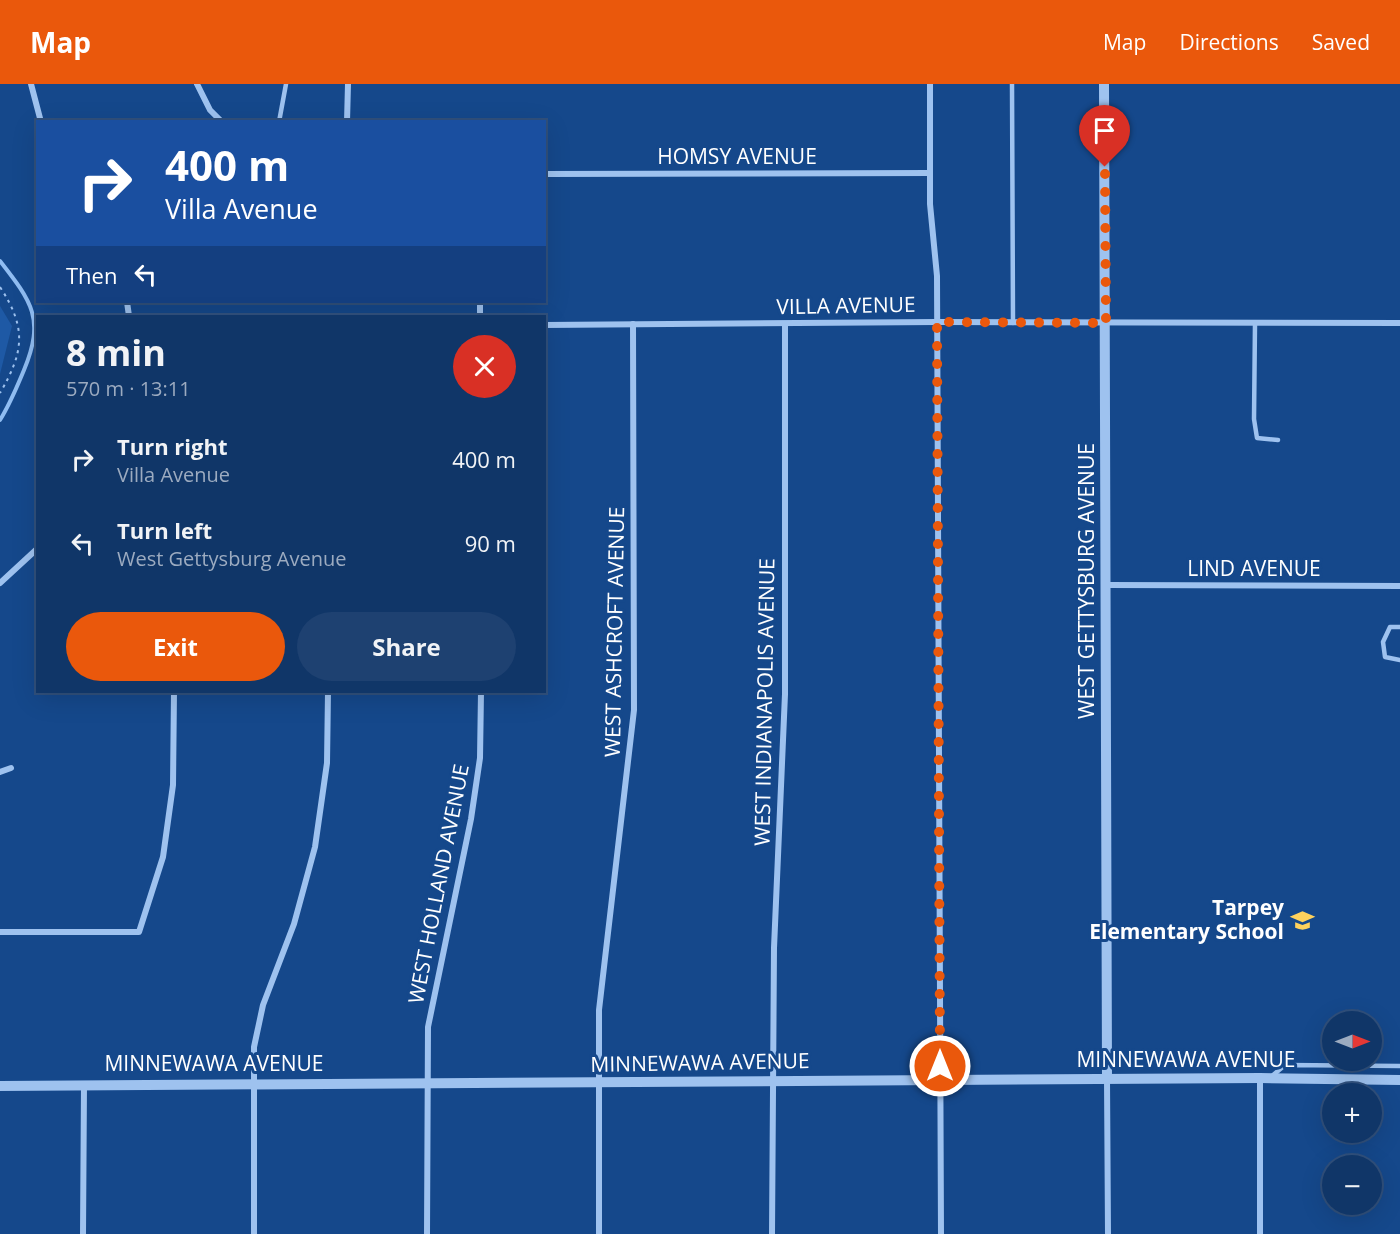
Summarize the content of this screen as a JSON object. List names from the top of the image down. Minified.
{"streets":{"street":["HOMSY AVENUE","VILLA AVENUE","LIND AVENUE","WEST GETTYSBURG AVENUE","WEST ASHCROFT AVENUE","WEST INDIANAPOLIS AVENUE","WEST HOLLAND AVENUE","MINNEWAWA AVENUE"]},"crossings":[["VILLA AVENUE","WEST GETTYSBURG AVENUE"],["VILLA AVENUE","WEST ASHCROFT AVENUE"],["VILLA AVENUE","WEST INDIANAPOLIS AVENUE"],["LIND AVENUE","WEST GETTYSBURG AVENUE"],["WEST GETTYSBURG AVENUE","MINNEWAWA AVENUE"],["WEST ASHCROFT AVENUE","MINNEWAWA AVENUE"],["WEST INDIANAPOLIS AVENUE","MINNEWAWA AVENUE"],["WEST HOLLAND AVENUE","MINNEWAWA AVENUE"]],"places":{"school or university":["Tarpey Elementary School"]},"north":"right","page":{"header":"Map","nav":["Map","Directions","Saved"],"turn":["400 m","Villa Avenue"],"then":"Then","heading":["8 min","570 m · 13:11"],"list":[{"name":"Turn right","note":"Villa Avenue","value":"400 m"},{"name":"Turn left","note":"West Gettysburg Avenue","value":"90 m"}],"buttons":["Exit","Share"],"map_buttons":["+","−"]}}
